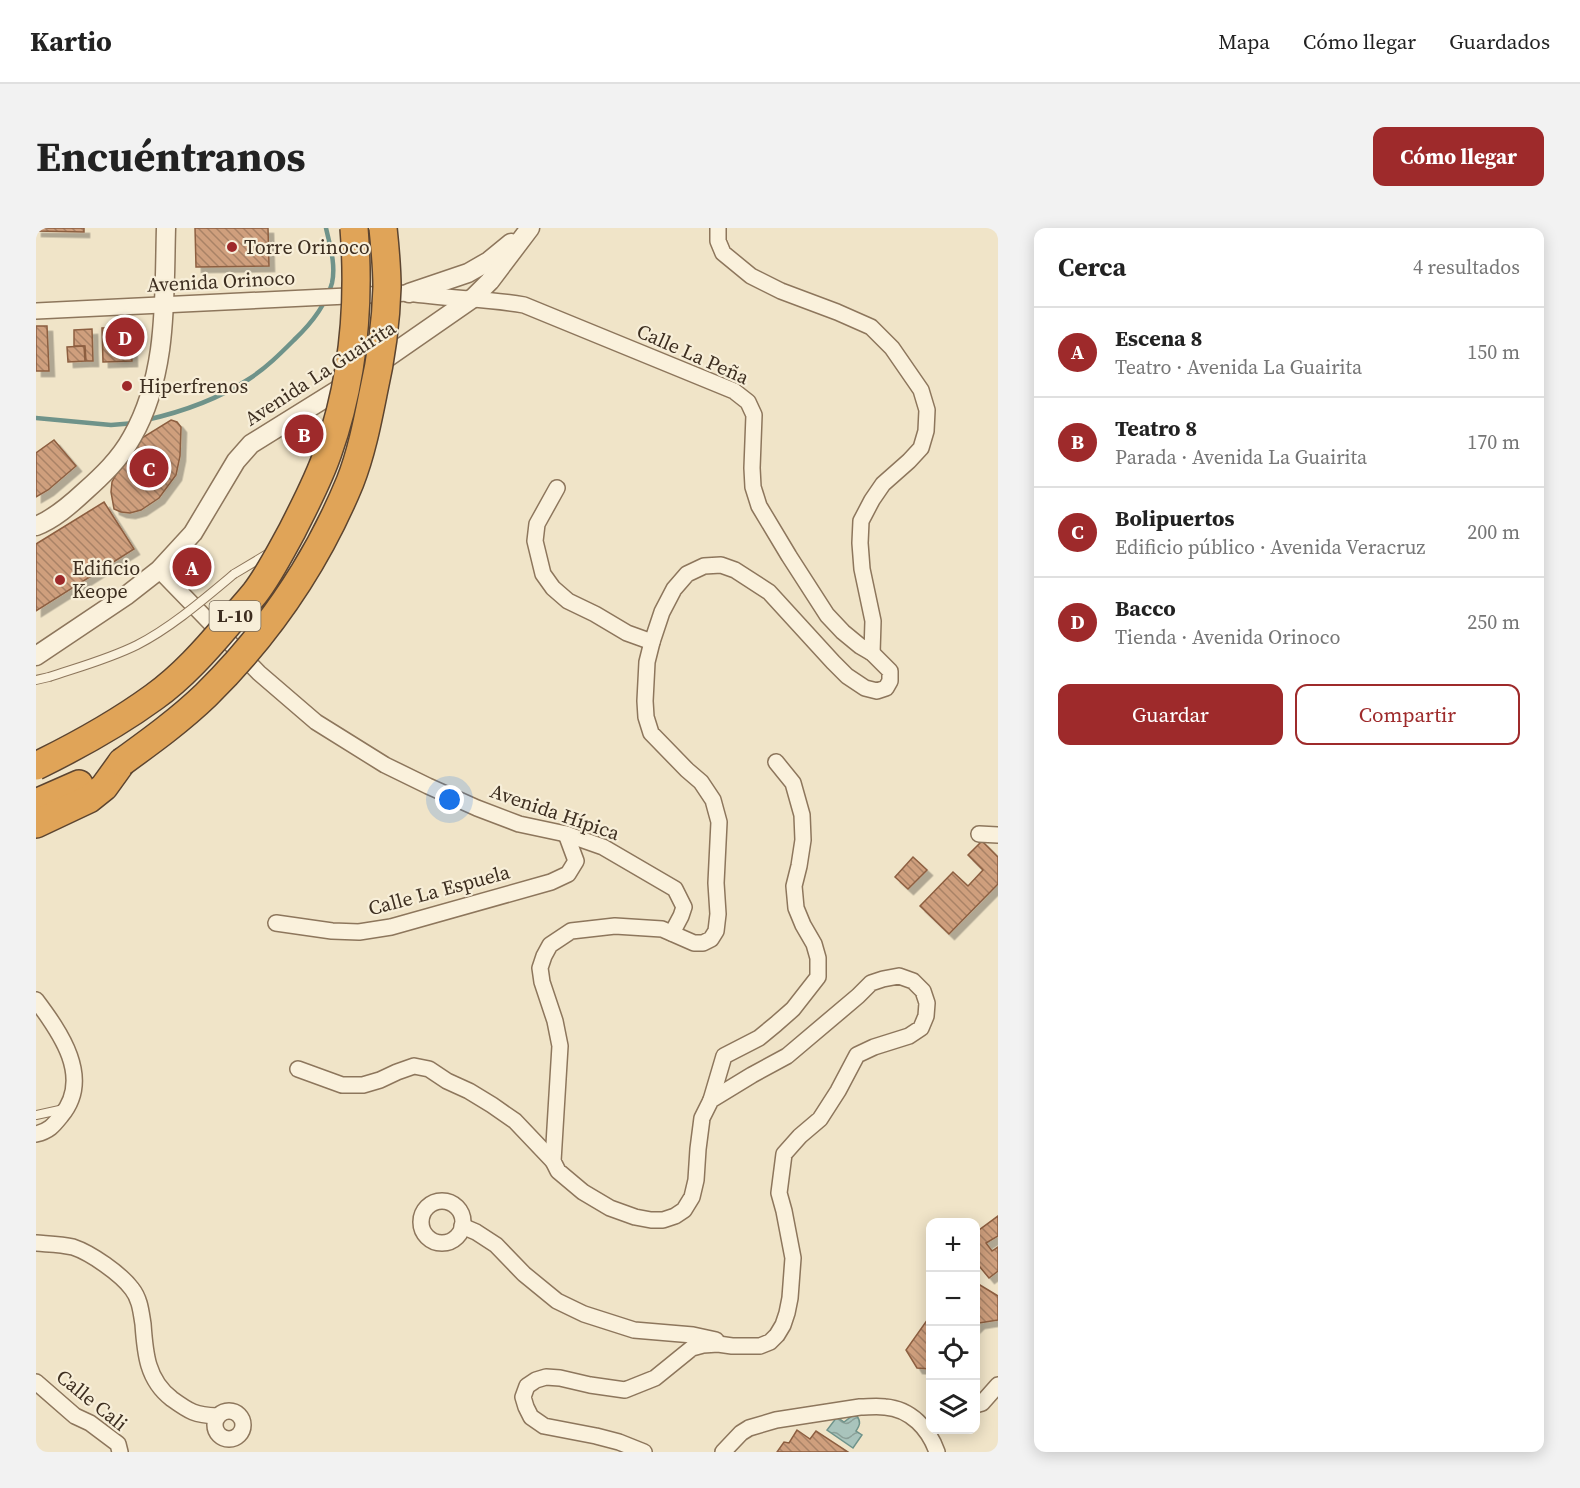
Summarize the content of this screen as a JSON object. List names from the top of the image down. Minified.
{"streets":{"highway":["L-10"],"street":["Avenida Orinoco","Calle La Peña","Avenida La Guairita","Avenida Hípica","Calle La Espuela","Calle Cali"]},"crossings":[["Avenida Orinoco","Calle La Peña"],["Calle La Peña","Avenida La Guairita"],["Avenida La Guairita","Avenida Hípica"],["Avenida Hípica","Calle La Espuela"]],"places":["Torre Orinoco","Hiperfrenos","Edificio Keope"],"page":{"header":"Kartio","nav":["Mapa","Cómo llegar","Guardados"],"title":"Encuéntranos","buttons":["Cómo llegar",["Guardar","Compartir"]],"heading":["Cerca","4 resultados"],"list":[{"mark":"A","name":"Escena 8","note":"Teatro · Avenida La Guairita","value":"150 m"},{"mark":"B","name":"Teatro 8","note":"Parada · Avenida La Guairita","value":"170 m"},{"mark":"C","name":"Bolipuertos","note":"Edificio público · Avenida Veracruz","value":"200 m"},{"mark":"D","name":"Bacco","note":"Tienda · Avenida Orinoco","value":"250 m"}],"pins":["D","B","C","A"],"map_buttons":["+","−"]}}
